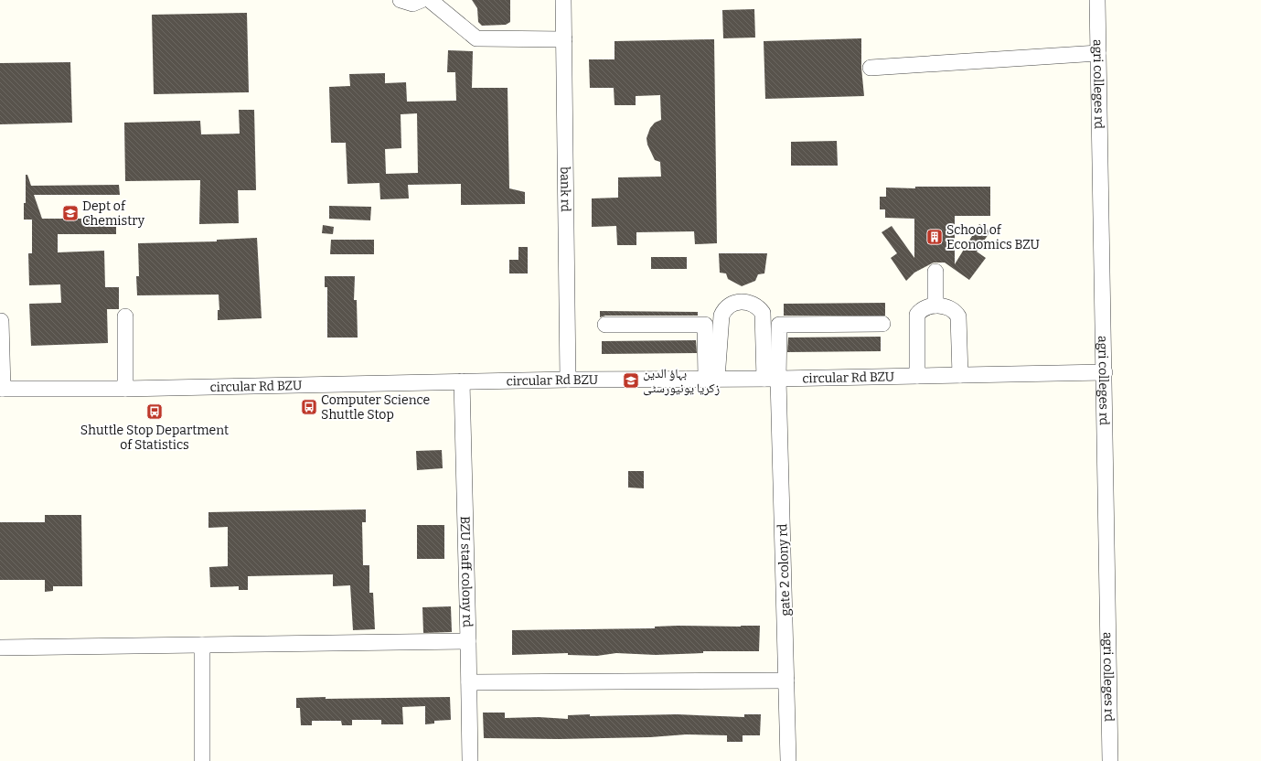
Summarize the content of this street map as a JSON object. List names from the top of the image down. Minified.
{"streets":{"street":["agri colleges rd","bank rd","circular Rd BZU","gate 2 colony rd","BZU staff colony rd"]},"crossings":[["agri colleges rd","circular Rd BZU"],["bank rd","circular Rd BZU"],["circular Rd BZU","gate 2 colony rd"],["circular Rd BZU","BZU staff colony rd"]],"places":{"school or university":["Dept of Chemistry","بہاؤ الدین زکریا یونیورسٹی"],"building":["School of Economics BZU"],"bus stop":["Computer Science Shuttle Stop","Shuttle Stop Department of Statistics"]}}
